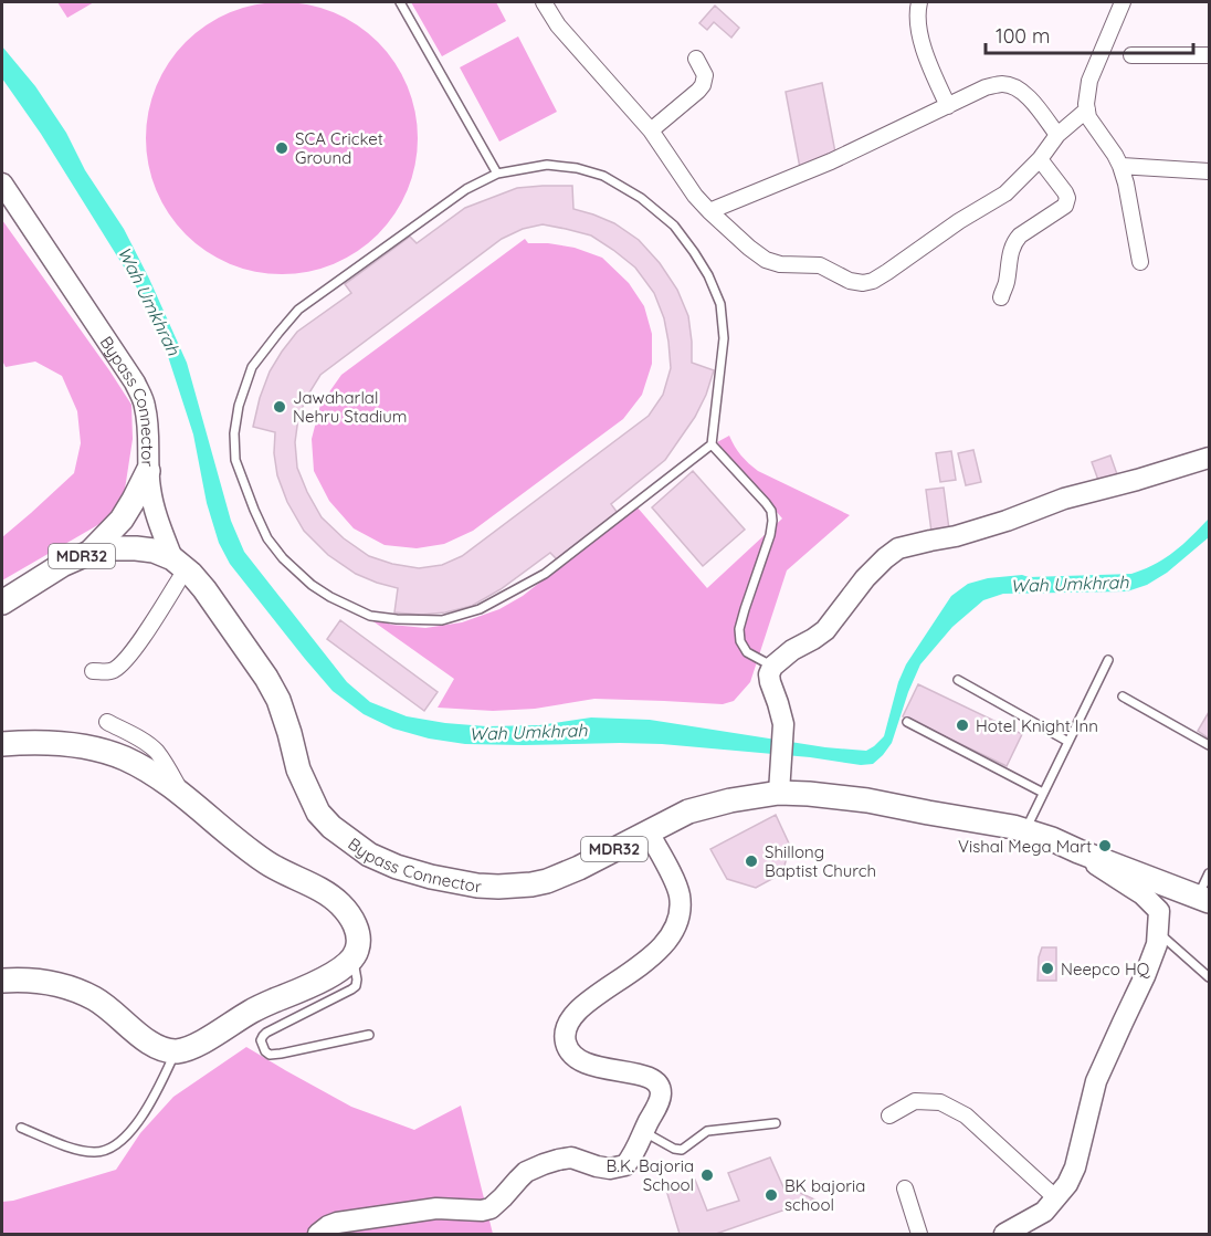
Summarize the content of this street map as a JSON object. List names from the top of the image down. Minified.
{"streets":{"main road":["Bypass Connector","MDR32"]},"crossings":[["Bypass Connector","MDR32"]],"water":["Wah Umkhrah"],"places":["SCA Cricket Ground","Jawaharlal Nehru Stadium","Hotel Knight Inn","Vishal Mega Mart","Shillong Baptist Church","Neepco HQ","B.K. Bajoria School","BK bajoria school"],"scale_bar":"100 m"}
